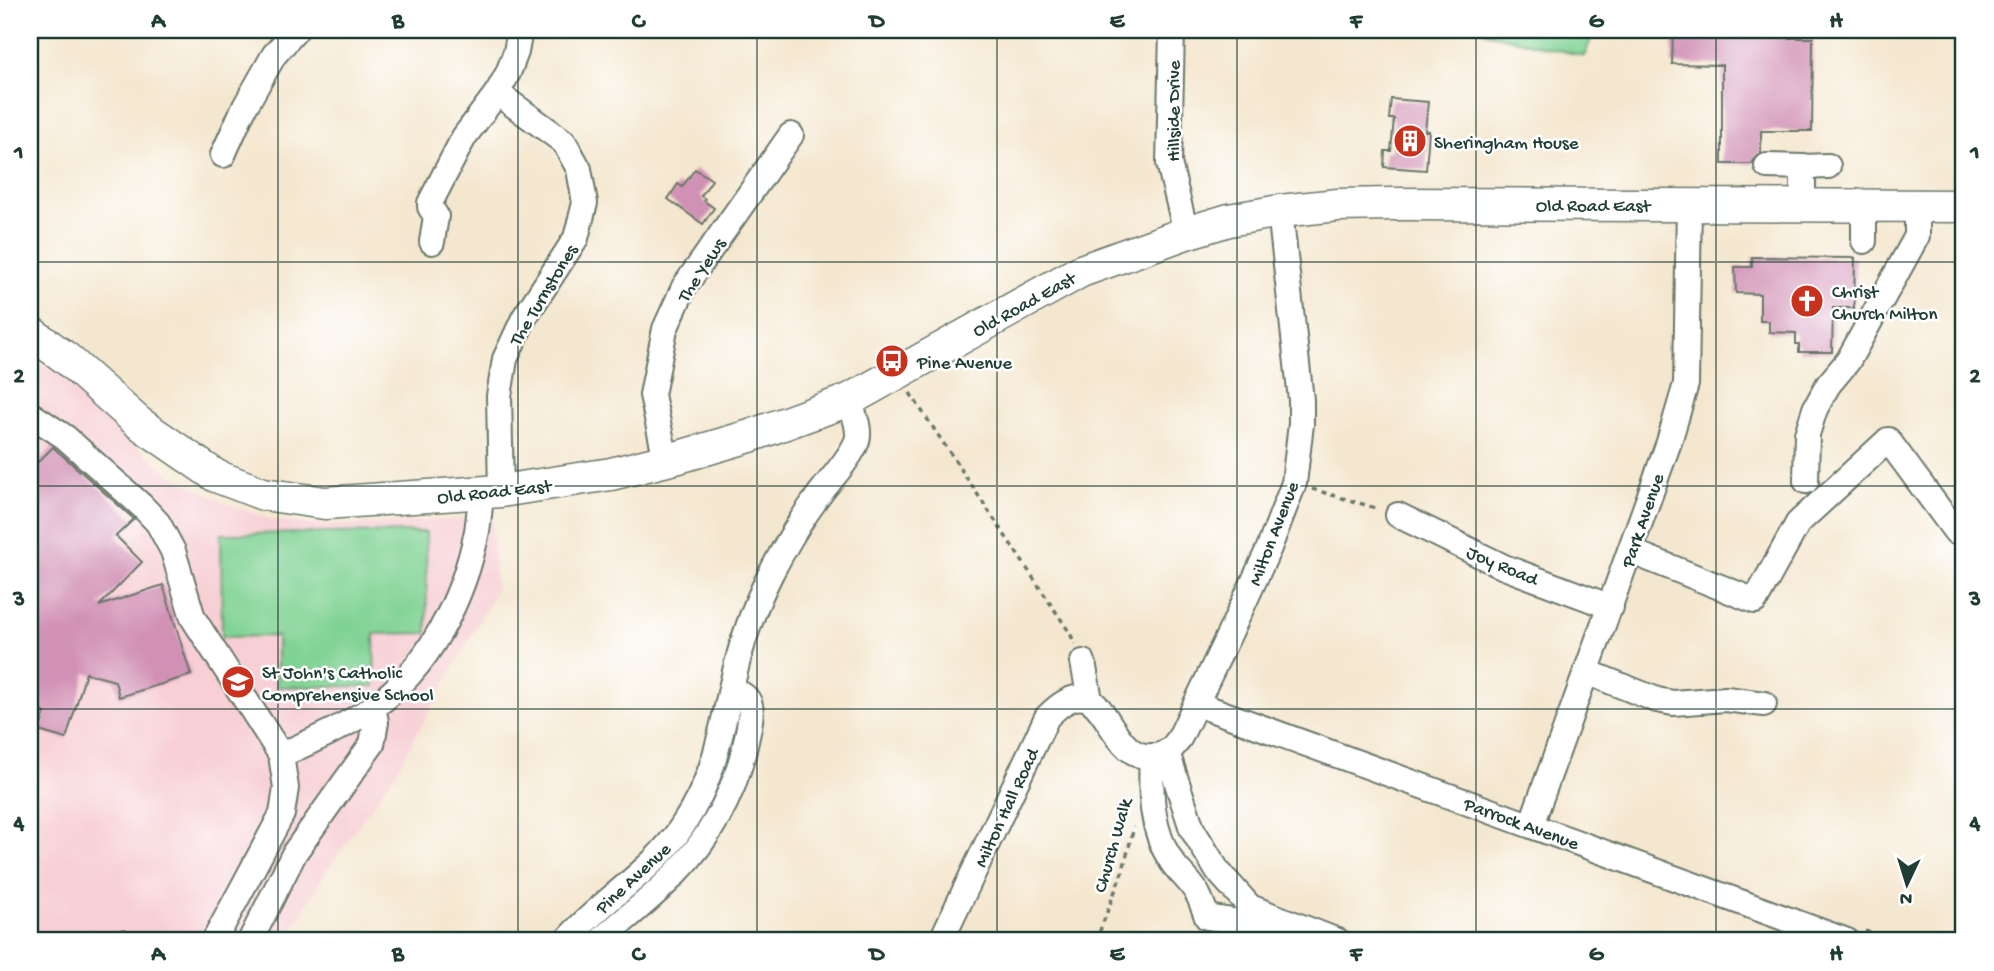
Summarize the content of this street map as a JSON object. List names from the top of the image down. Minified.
{"streets":{"main road":["Old Road East"],"street":["Hillside Drive","The Yews","The Turnstones","Park Avenue","Milton Avenue","Joy Road","Milton Hall Road","Parrock Avenue","Pine Avenue"],"path":["Church Walk"]},"crossings":[["Hillside Drive","Old Road East"],["Old Road East","The Yews"],["Old Road East","The Turnstones"],["Old Road East","Park Avenue"],["Old Road East","Milton Avenue"],["Old Road East","Pine Avenue"],["Park Avenue","Joy Road"],["Park Avenue","Parrock Avenue"],["Milton Avenue","Parrock Avenue"]],"places":{"building":["Sheringham House"],"church":["Christ Church Milton"],"bus stop":["Pine Avenue"],"school or university":["St John's Catholic Comprehensive School"]},"north":"bottom","grid":{"columns":["A","B","C","D","E","F","G","H"],"rows":["1","2","3","4"]}}
